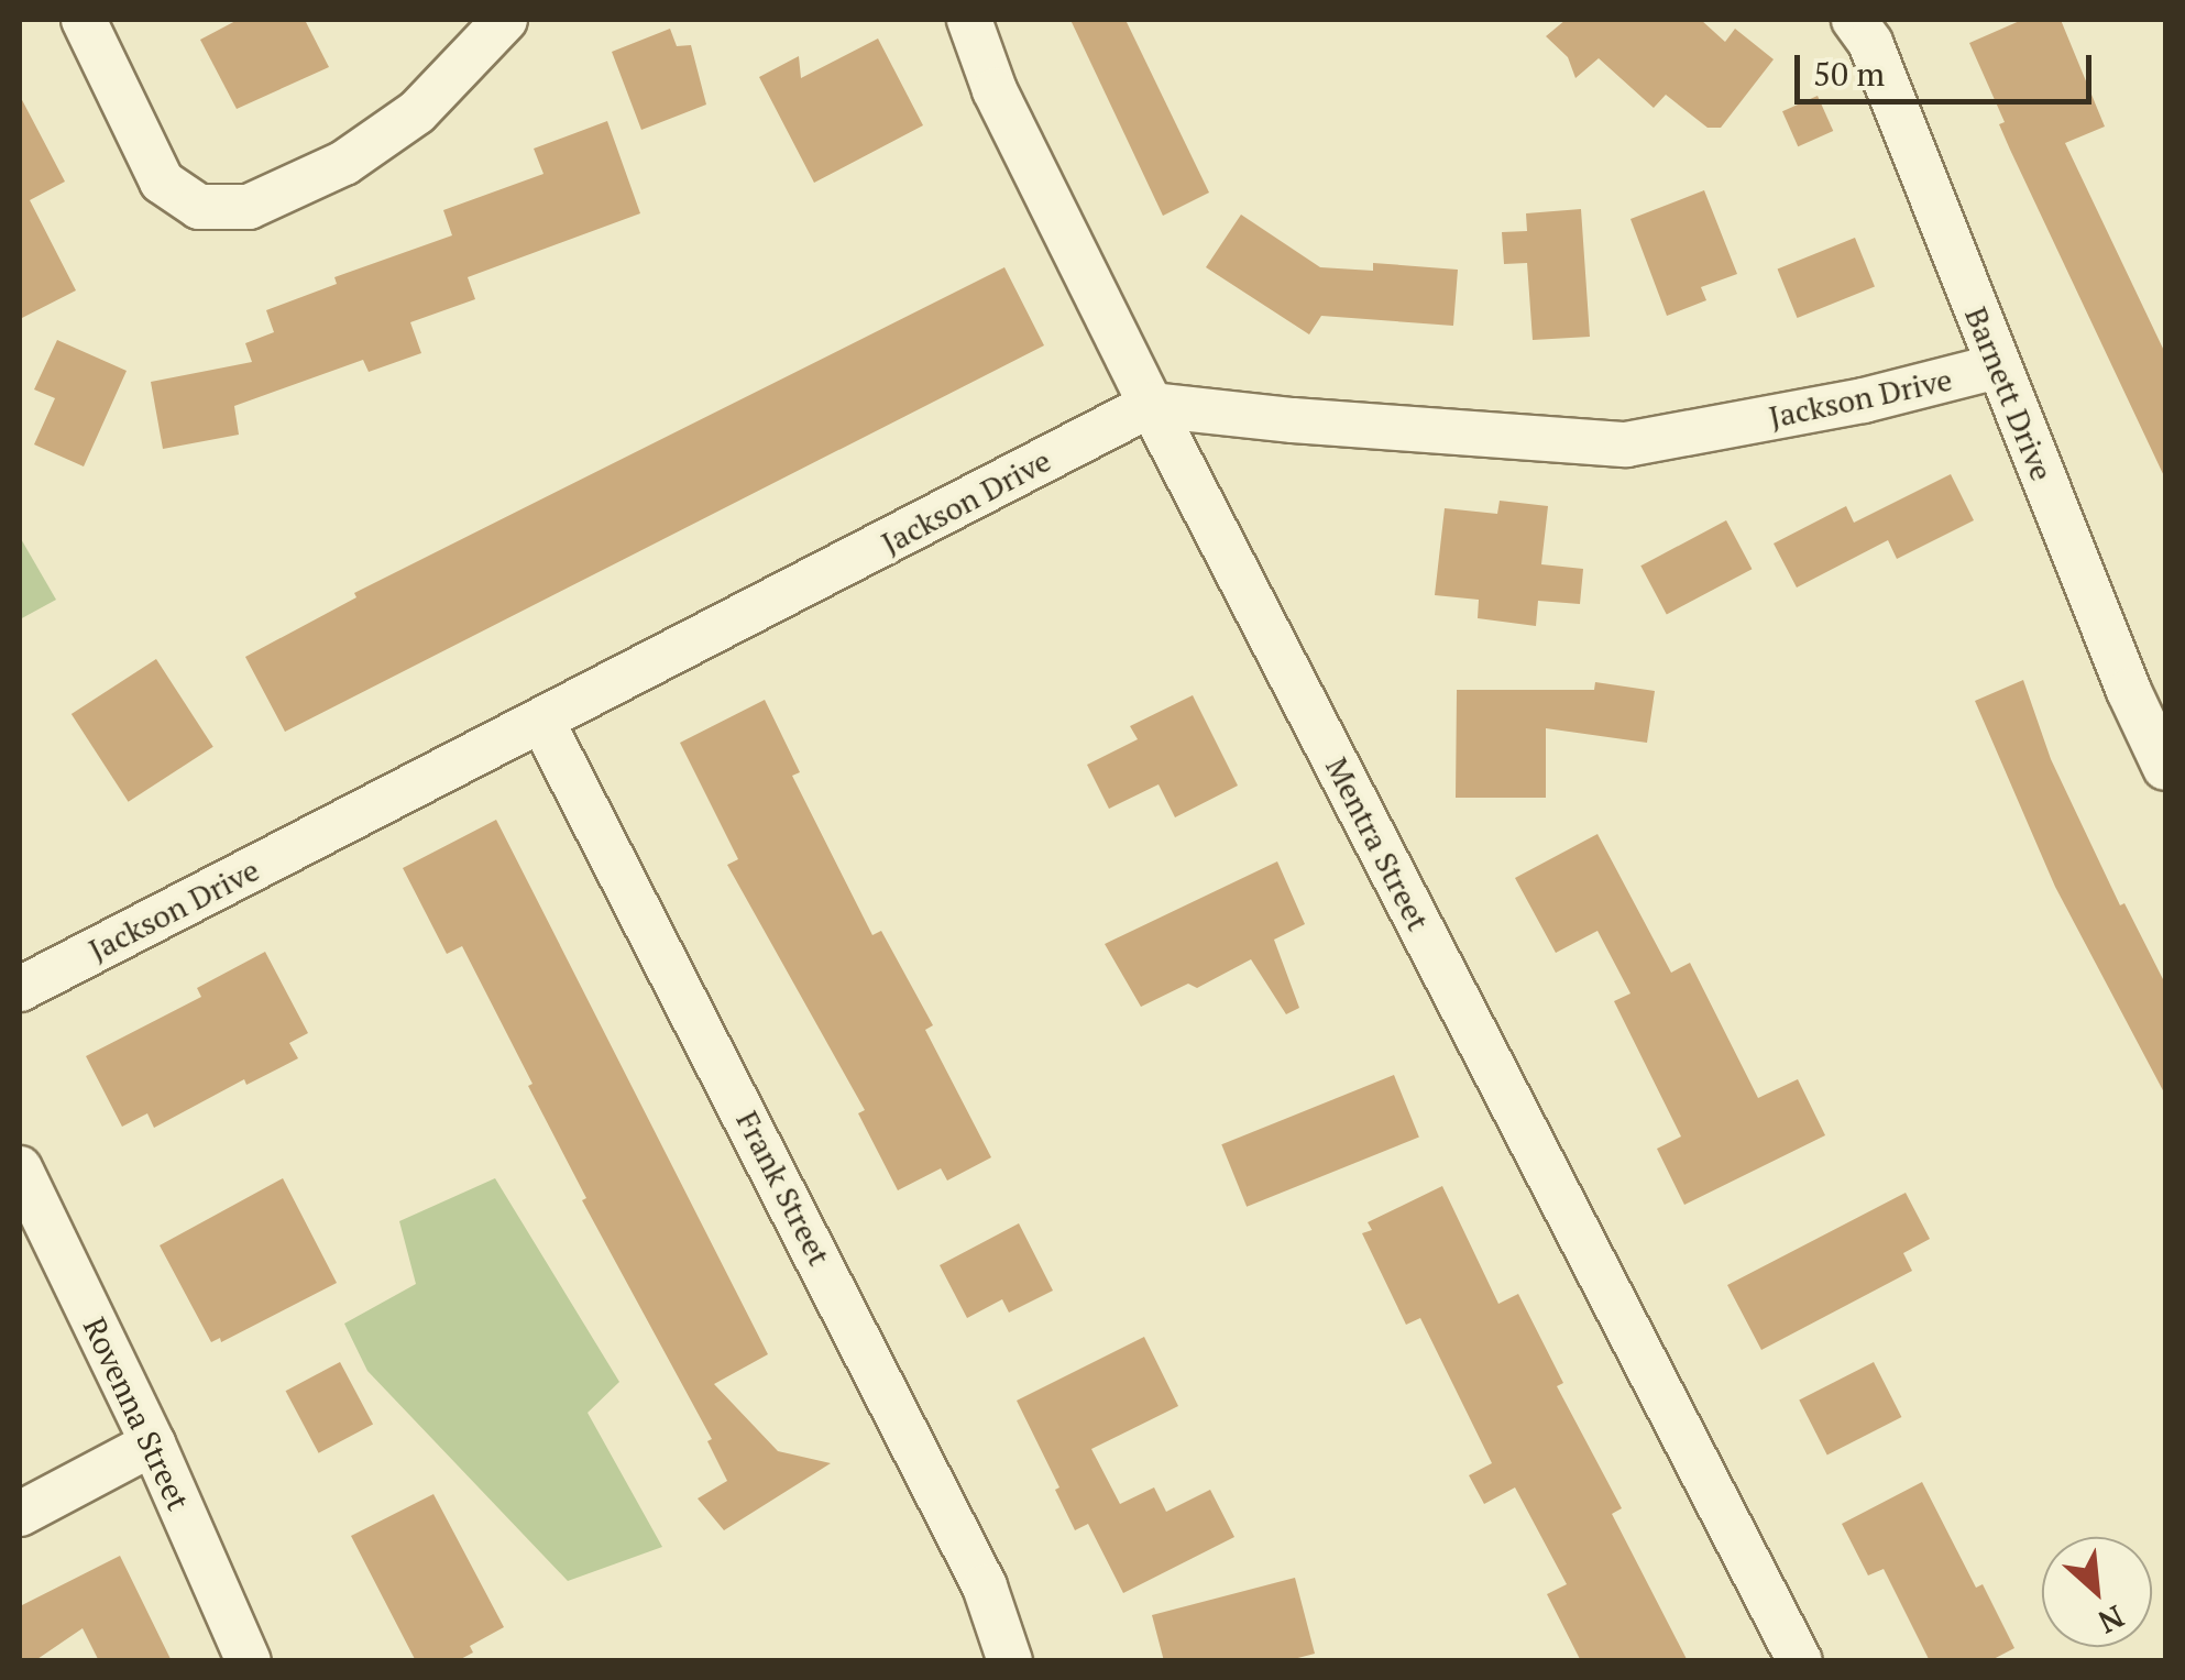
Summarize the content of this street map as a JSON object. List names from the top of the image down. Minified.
{"streets":{"street":["Barnett Drive","Jackson Drive","Mentra Street","Frank Street","Rovenna Street"]},"crossings":[["Barnett Drive","Jackson Drive"],["Jackson Drive","Mentra Street"],["Jackson Drive","Frank Street"]],"scale_bar":"50 m","north":"bottom right"}
